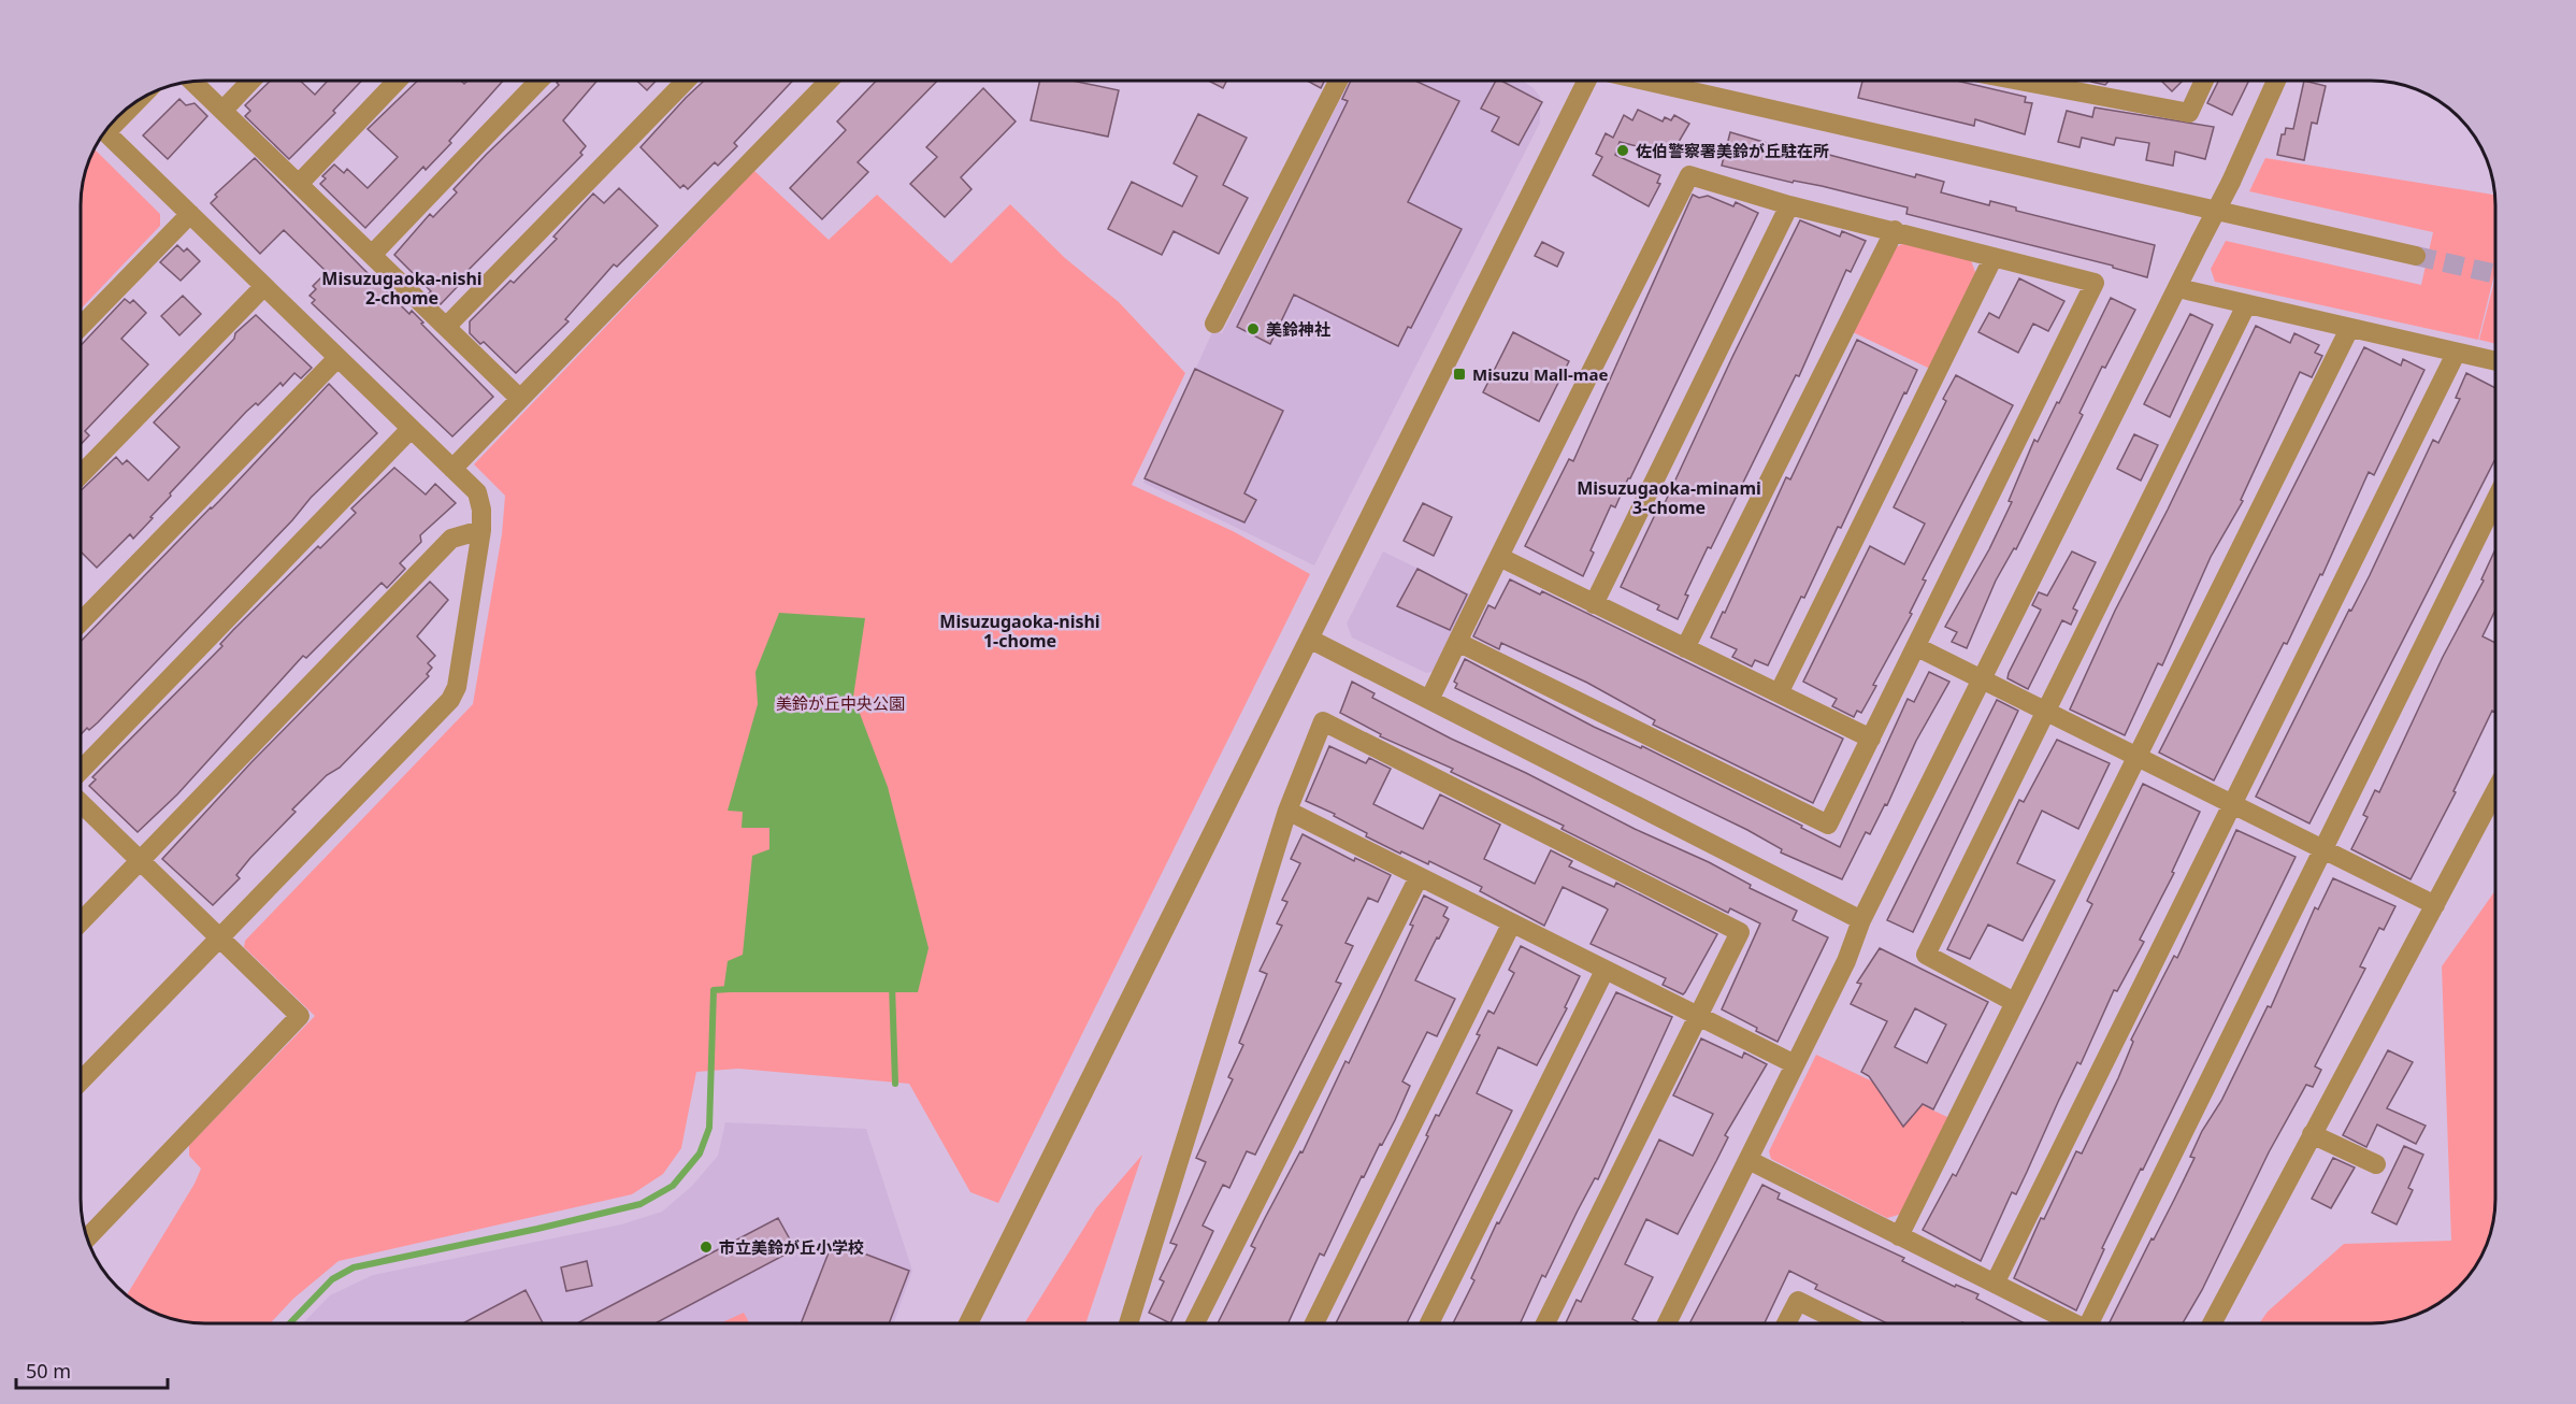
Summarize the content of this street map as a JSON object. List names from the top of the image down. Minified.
{"districts":["Misuzugaoka-nishi 2-chome","Misuzugaoka-minami 3-chome","Misuzugaoka-nishi 1-chome"],"parks":["美鈴が丘中央公園"],"places":{"other":["佐伯警察署美鈴が丘駐在所","美鈴神社","市立美鈴が丘小学校"],"transit":["Misuzu Mall-mae"]},"scale_bar":"50 m"}
